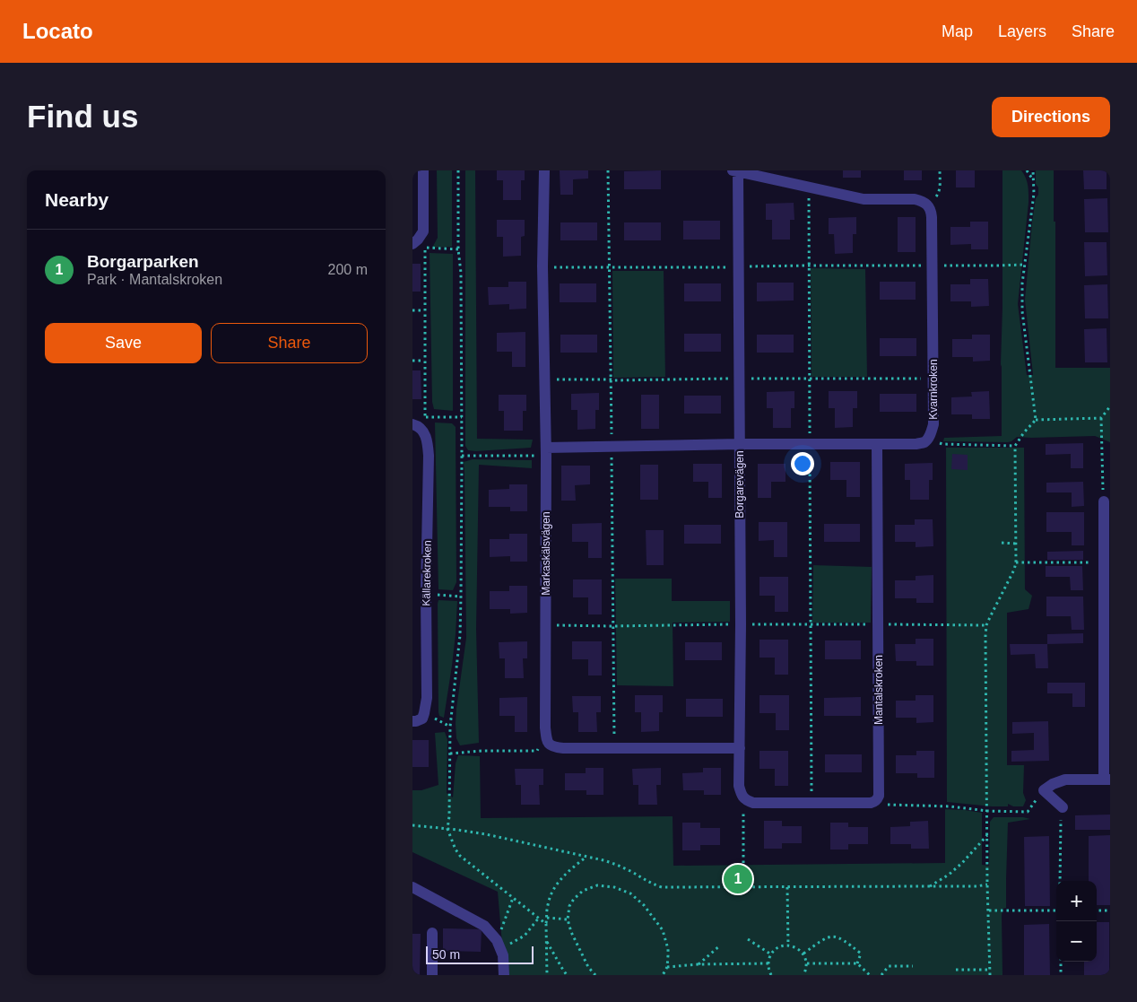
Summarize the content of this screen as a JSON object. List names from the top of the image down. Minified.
{"streets":{"street":["Kvarnkroken","Borgarevägen","Markaskälsvägen","Källarekroken","Mantalskroken"]},"scale_bar":"50 m","page":{"header":"Locato","nav":["Map","Layers","Share"],"buttons":["Directions",["Save","Share"]],"title":"Find us","heading":"Nearby","list":[{"mark":"1","name":"Borgarparken","note":"Park · Mantalskroken","value":"200 m"}],"pins":"1","map_buttons":["+","−"],"scale":"50 m"}}
